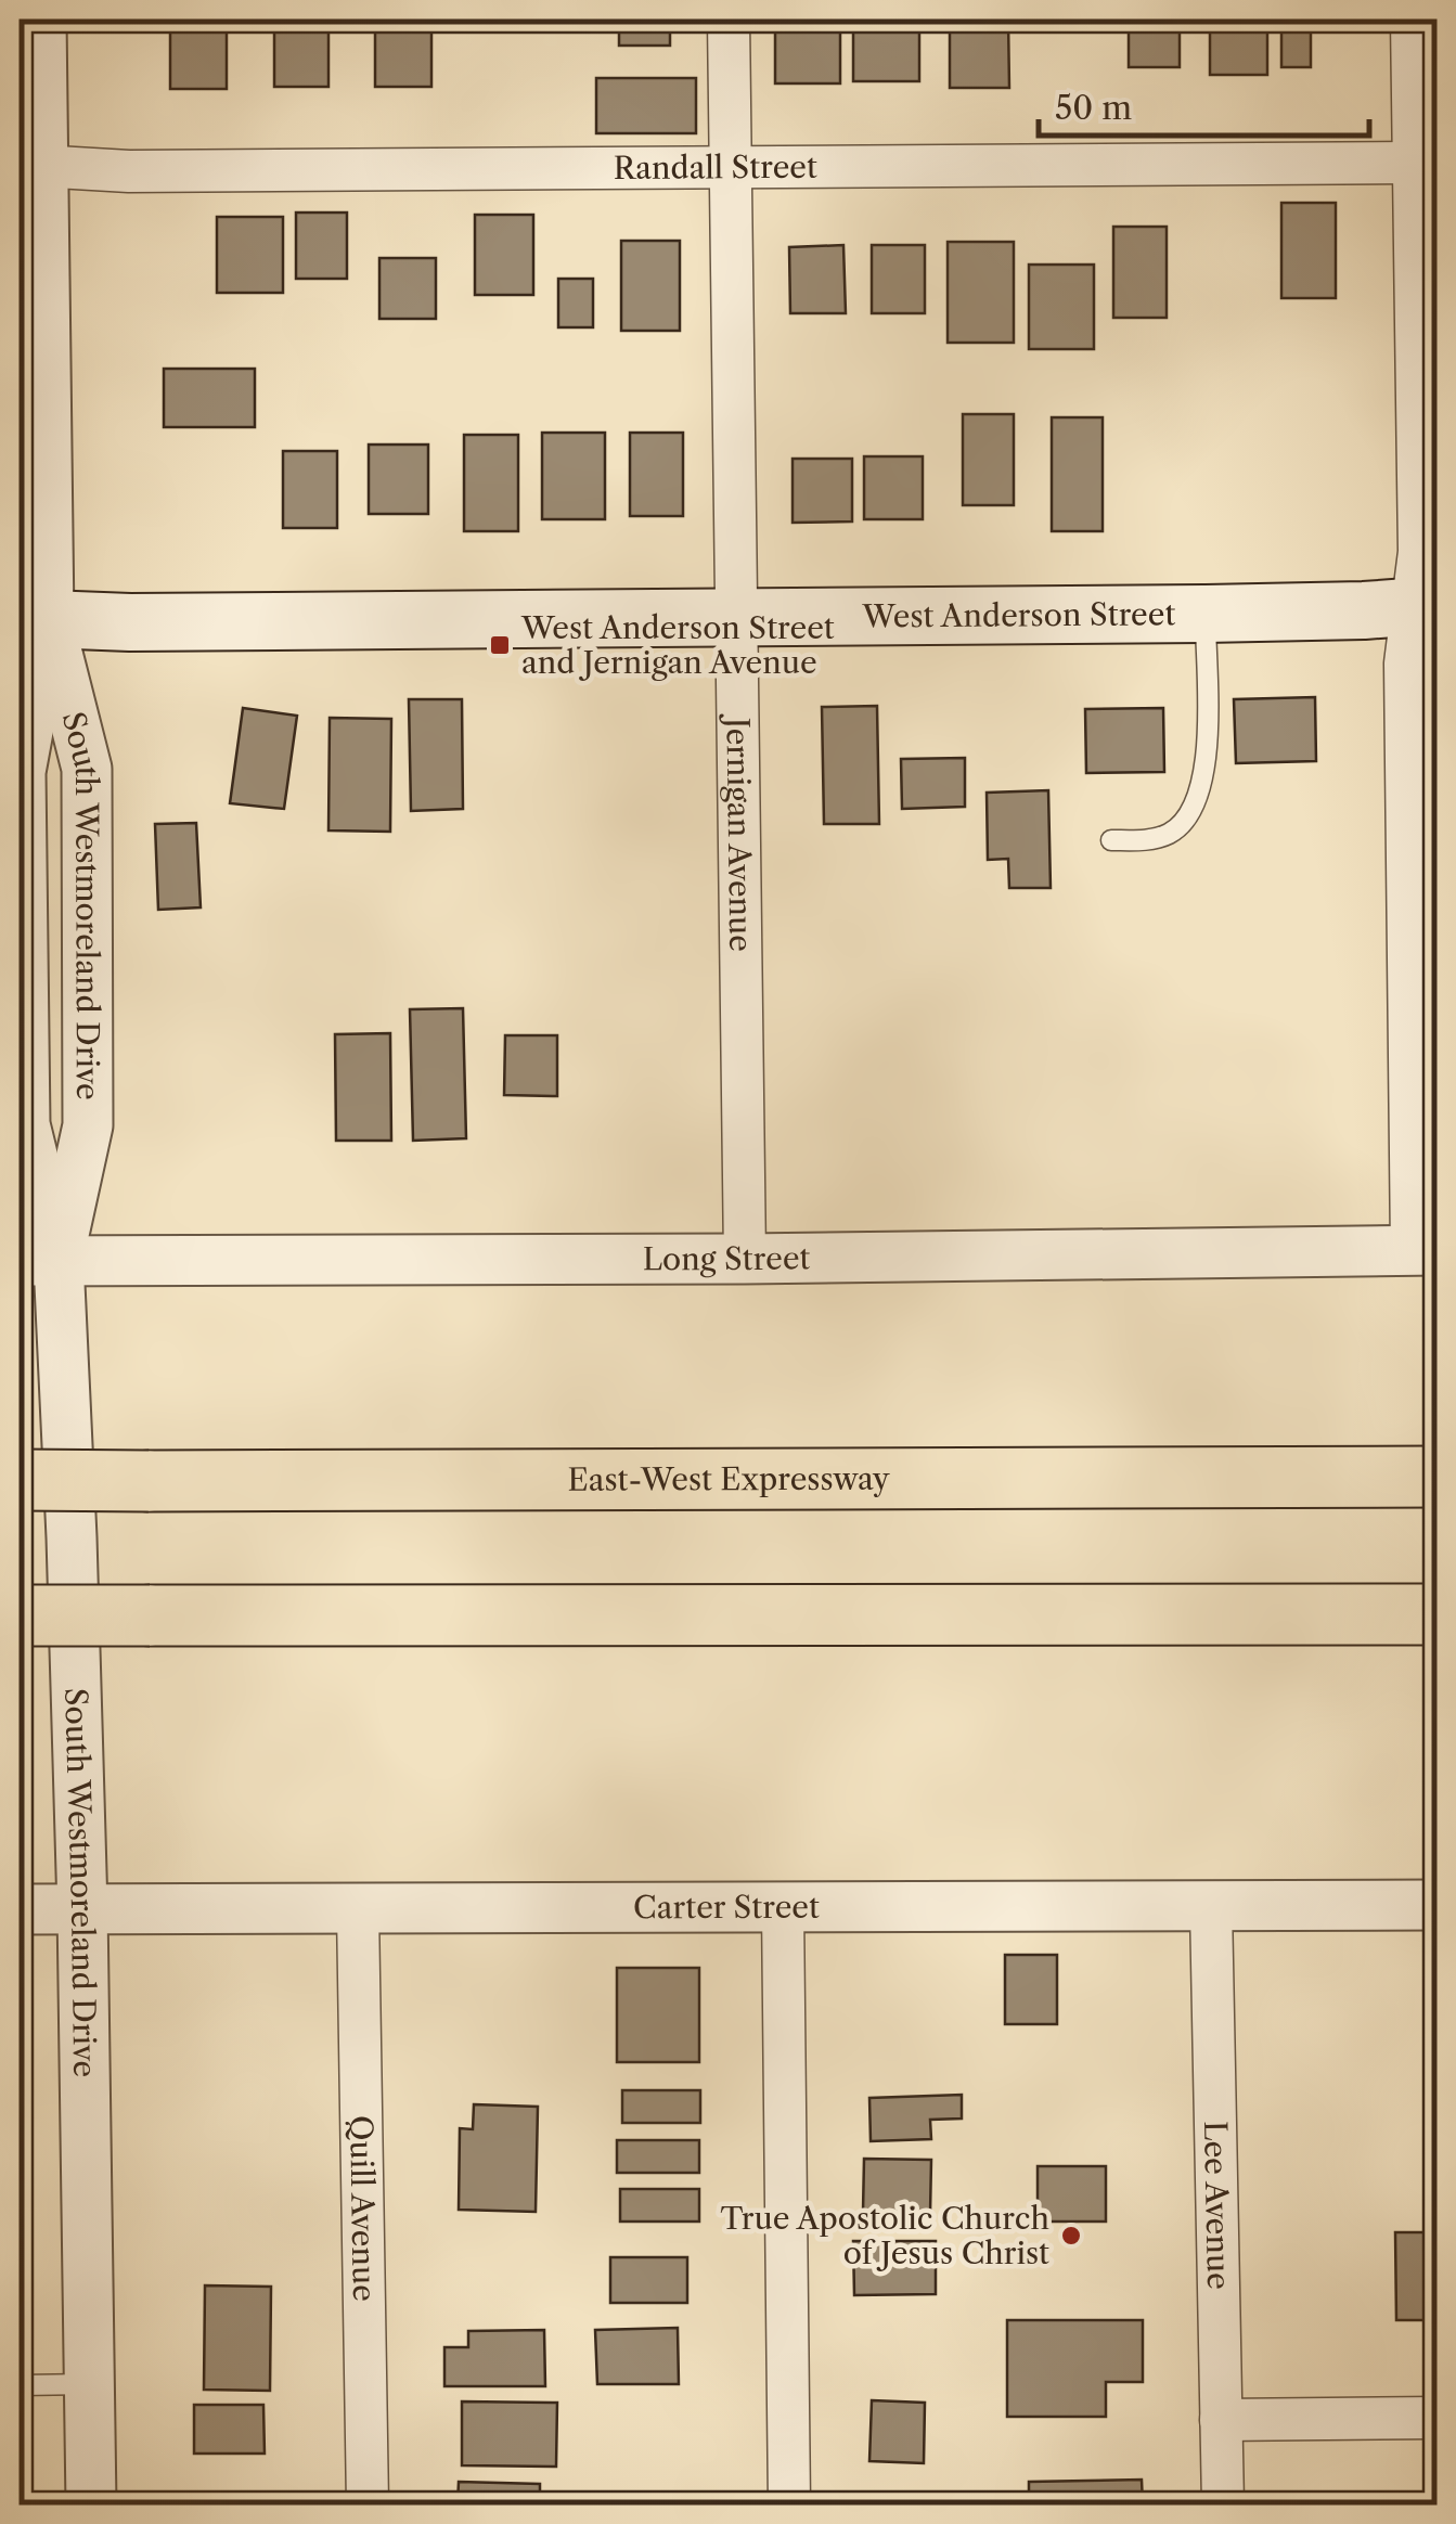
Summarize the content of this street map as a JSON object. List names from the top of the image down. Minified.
{"streets":{"highway":["East-West Expressway"],"main road":["West Anderson Street"],"street":["Randall Street","Jernigan Avenue","South Westmoreland Drive","Long Street","Carter Street","Lee Avenue","Quill Avenue"]},"crossings":[["Randall Street","Jernigan Avenue"],["Randall Street","South Westmoreland Drive"],["West Anderson Street","Jernigan Avenue"],["West Anderson Street","South Westmoreland Drive"],["Jernigan Avenue","Long Street"],["South Westmoreland Drive","Long Street"],["South Westmoreland Drive","Carter Street"],["Carter Street","Lee Avenue"],["Carter Street","Quill Avenue"]],"places":{"transit":["West Anderson Street and Jernigan Avenue"],"other":["True Apostolic Church of Jesus Christ"]},"scale_bar":"50 m"}
